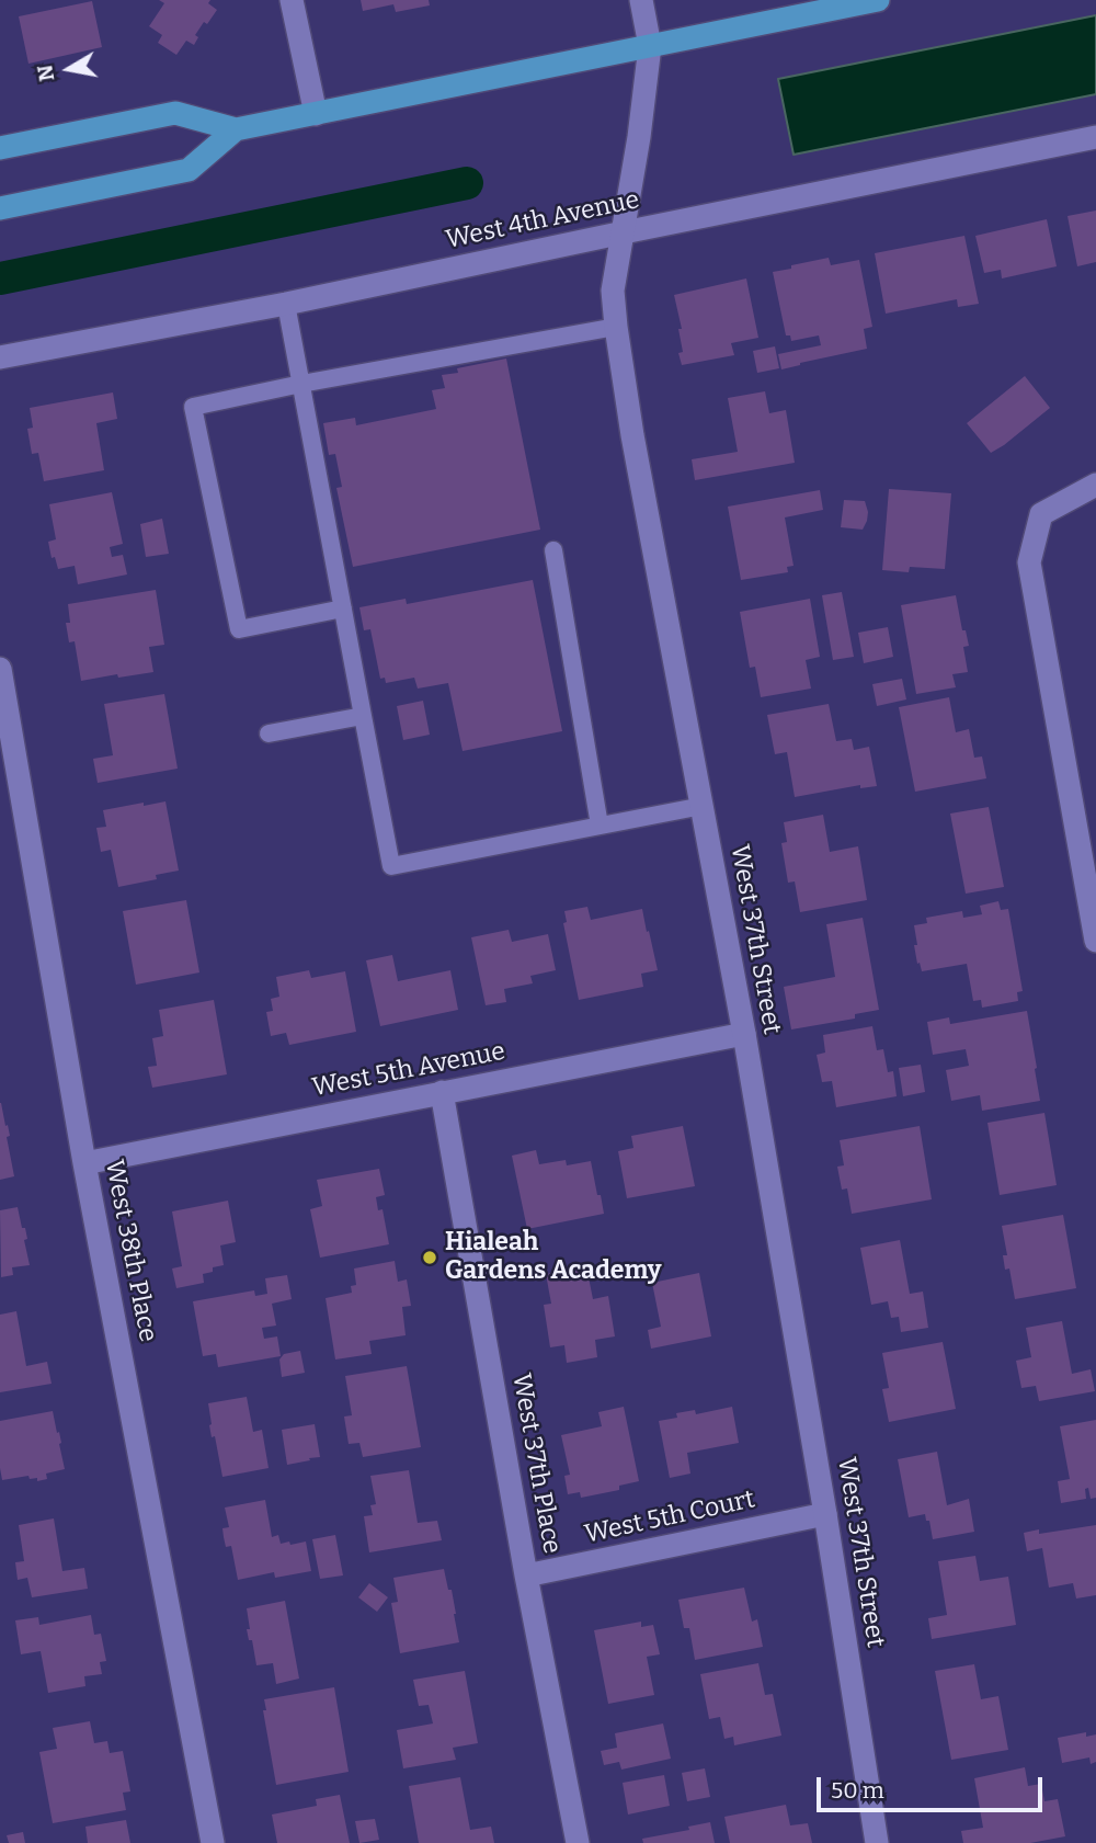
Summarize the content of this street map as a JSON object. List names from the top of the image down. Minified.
{"streets":{"street":["West 4th Avenue","West 37th Street","West 5th Avenue","West 38th Place","West 37th Place","West 5th Court"]},"crossings":[["West 4th Avenue","West 37th Street"],["West 37th Street","West 5th Avenue"],["West 37th Street","West 5th Court"],["West 5th Avenue","West 38th Place"],["West 5th Avenue","West 37th Place"],["West 37th Place","West 5th Court"]],"places":["Hialeah Gardens Academy"],"scale_bar":"50 m","north":"left"}
